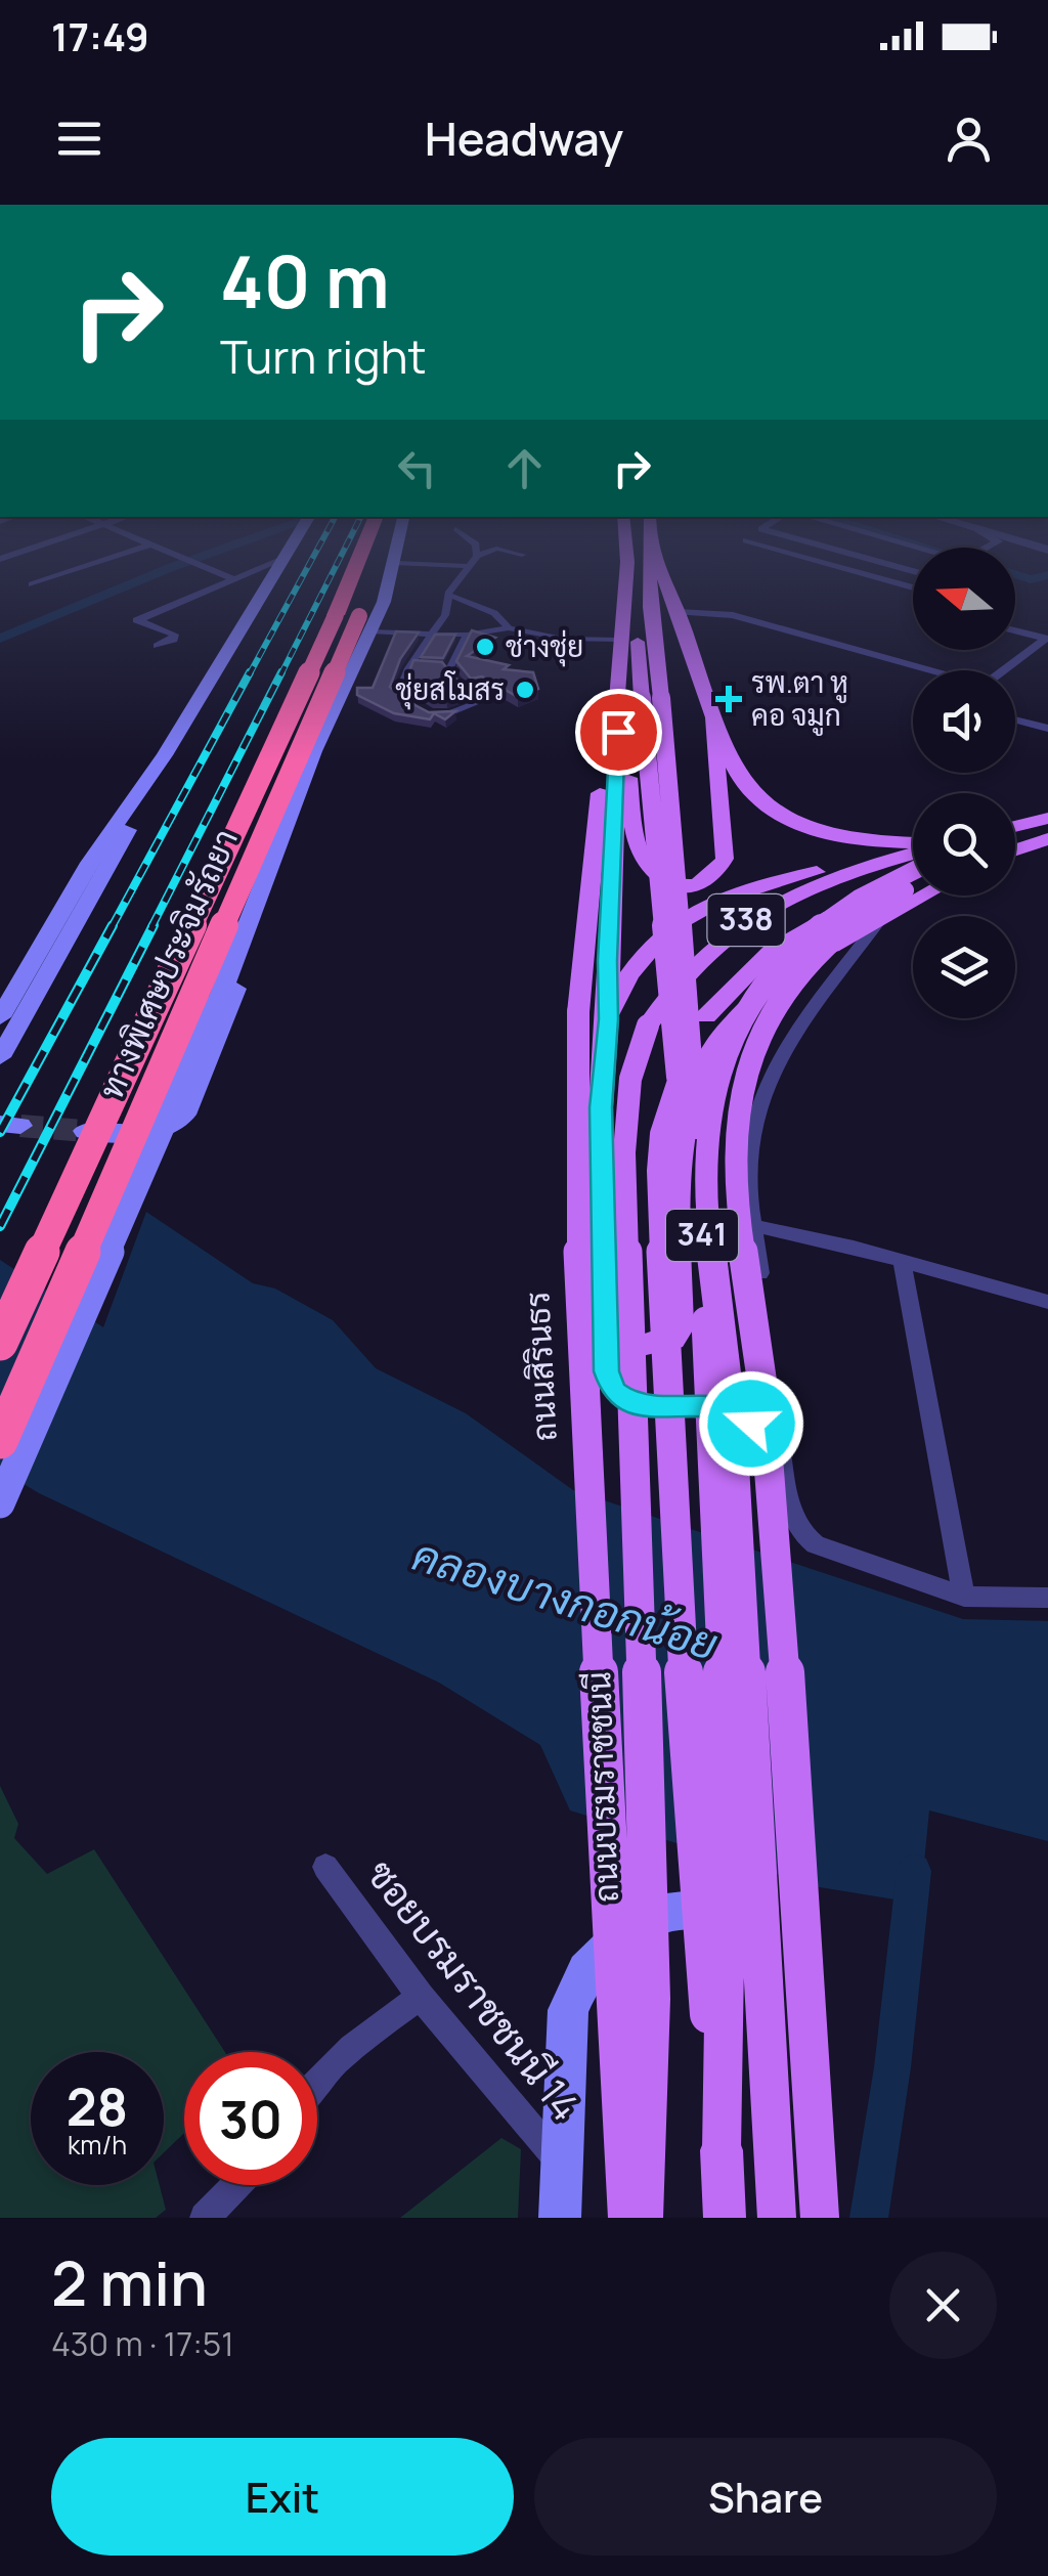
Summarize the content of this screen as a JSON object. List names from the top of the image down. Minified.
{"streets":{"highway":["ทางพิเศษประจิมรัถยา"],"main road":["338","341","ถนนสิรินธร","ถนนบรมราชชนนี"],"street":["ซอยบรมราชชนนี 14"]},"crossings":[["338","341"]],"water":["คลองบางกอกน้อย"],"places":{"other":["ช่างชุ่ย","ชุ่ยสโมสร"],"health":["รพ.ตา หู คอ จมูก"]},"north":"left","page":{"status":"17:49","header":"Headway","turn":["40 m","Turn right"],"speed":"28 km/h","limit":"30","heading":["2 min","430 m · 17:51"],"buttons":["Exit","Share"]}}
